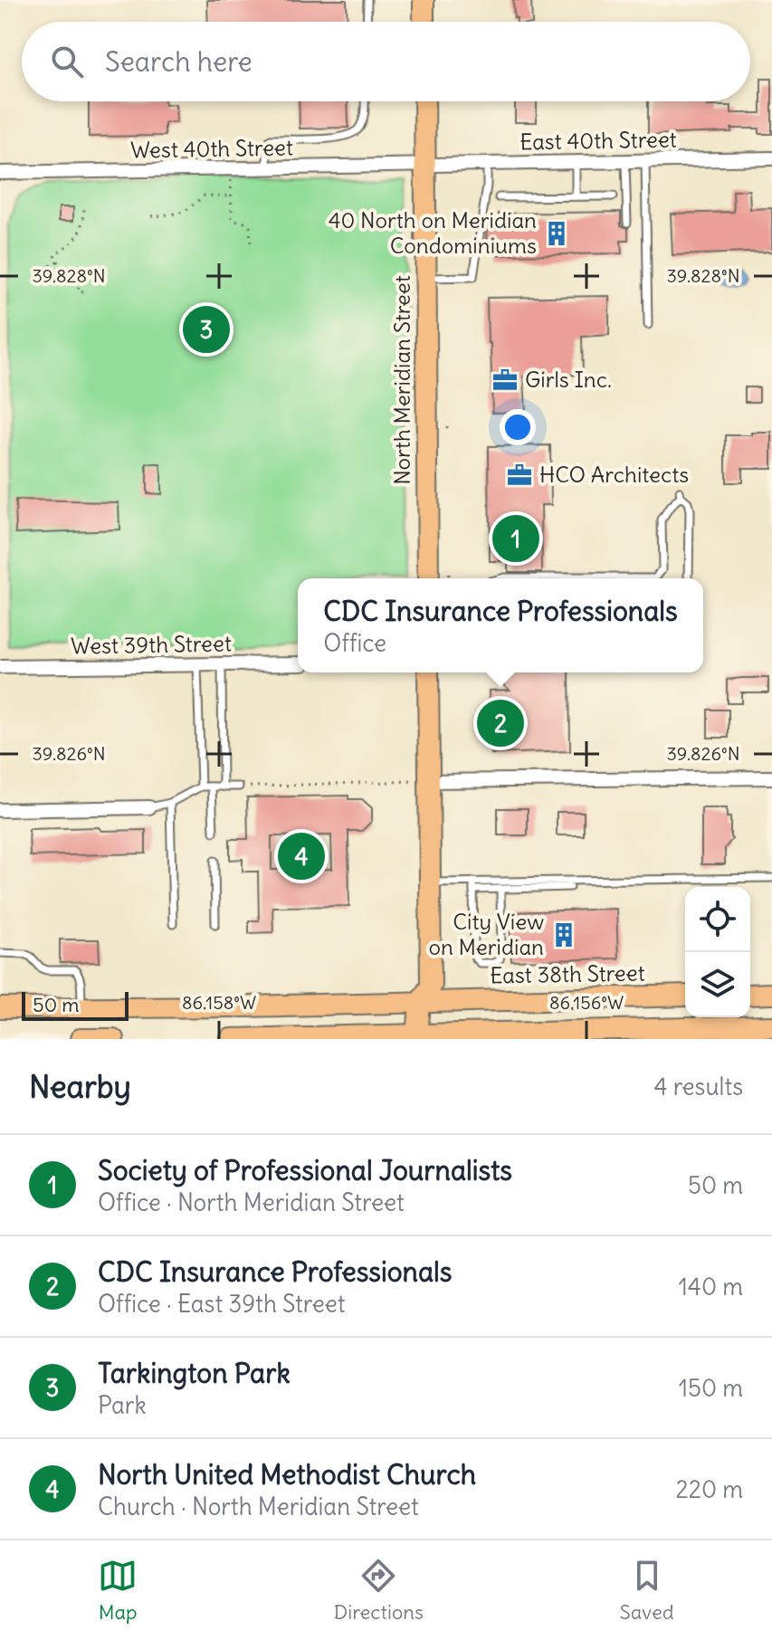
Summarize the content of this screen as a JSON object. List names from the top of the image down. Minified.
{"streets":{"main road":["North Meridian Street","East 38th Street"],"street":["East 40th Street","West 40th Street","West 39th Street"]},"crossings":[["East 40th Street","West 40th Street"],["East 40th Street","North Meridian Street"],["West 40th Street","North Meridian Street"]],"places":{"building":["40 North on Meridian Condominiums","City View on Meridian"],"office":["Girls Inc.","HCO Architects"]},"scale_bar":"50 m","page":{"search":"Search here","pins":["3","1","2","4"],"popup":["CDC Insurance Professionals","Office"],"scale":"50 m","heading":["Nearby","4 results"],"list":[{"mark":"1","name":"Society of Professional Journalists","note":"Office · North Meridian Street","value":"50 m"},{"mark":"2","name":"CDC Insurance Professionals","note":"Office · East 39th Street","value":"140 m"},{"mark":"3","name":"Tarkington Park","note":"Park","value":"150 m"},{"mark":"4","name":"North United Methodist Church","note":"Church · North Meridian Street","value":"220 m"}],"nav":["Map","Directions","Saved"]},"coordinates":["39.828°N","39.826°N","86.158°W","86.156°W"]}
